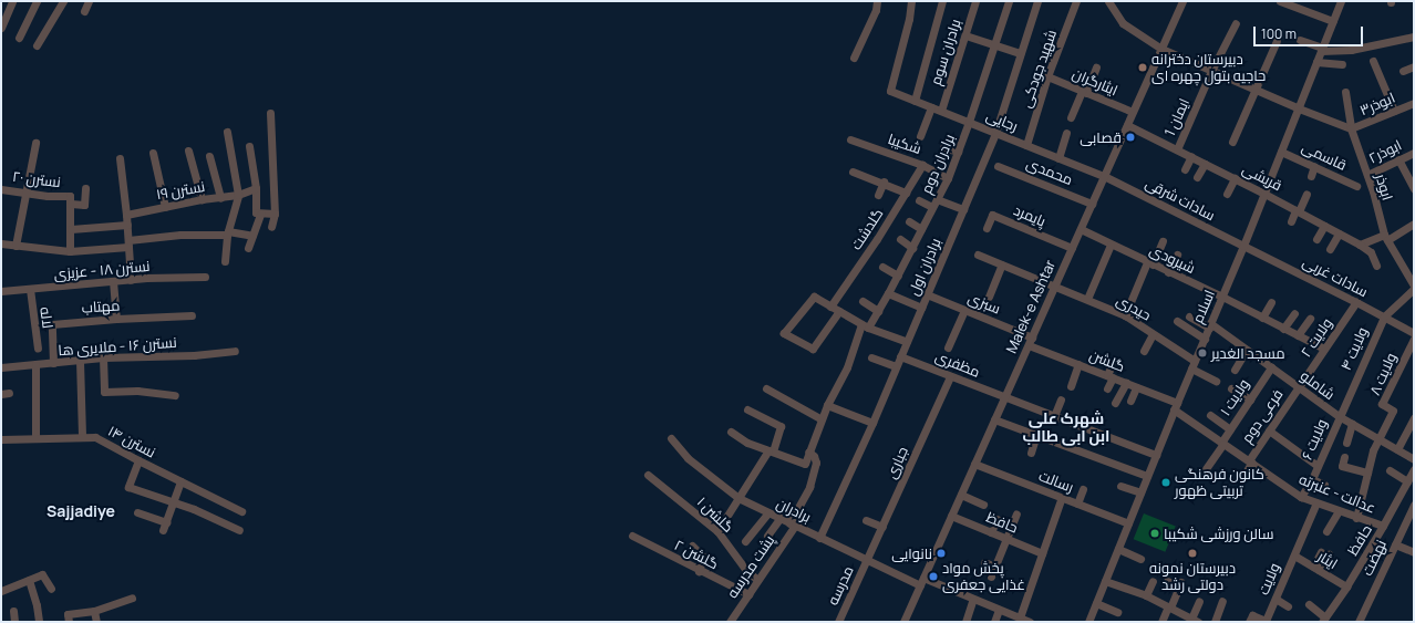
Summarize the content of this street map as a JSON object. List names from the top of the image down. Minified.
{"streets":{"street":["برادران سوم","شهید جودکی","ایثارگران","ابوذر۳","ایمان 1","رجایی","شکیبا","ابوذر۲","قاسمی","برادران دوم","محمدی","قریشی","نسترن ۲۰","ابوذر","نسترن ۱۹","سادات شرقی","پایمرد","گلدشت","شیرودی","برادران اول","نسترن ۱۸ - عزیزی","سادات غربی","سبزی","مهتاب","Malek-e Ashtar","اسلام","حیدری","لاله","ولایت ۲","نسترن ۱۶ - ملایری ها","ولایت ۴","گلشن","مظفری","ولایت ۸","شاملو","ولایت ۱","فرعی دوم","ولایت ۶","نسترن ۱۴","جباری","رسالت","عدالت - عنبرته","برادران","گلشن ۱","حافظ","گلشن ۲","نهضت","ایثار","پشت مدرسه","ولایت","مدرسه"]},"crossings":[["برادران سوم","رجایی"],["شهید جودکی","ایثارگران"],["شهید جودکی","رجایی"],["ایثارگران","Malek-e Ashtar"],["ابوذر۳","ابوذر"],["ایمان 1","قریشی"],["رجایی","برادران دوم"],["رجایی","سادات شرقی"],["رجایی","برادران اول"],["رجایی","Malek-e Ashtar"],["شکیبا","برادران دوم"],["شکیبا","گلدشت"],["ابوذر۲","ابوذر"],["قاسمی","اسلام"],["محمدی","Malek-e Ashtar"],["قریشی","Malek-e Ashtar"],["قریشی","اسلام"],["سادات شرقی","سادات غربی"],["سادات شرقی","Malek-e Ashtar"],["سادات شرقی","اسلام"],["پایمرد","Malek-e Ashtar"],["شیرودی","Malek-e Ashtar"],["شیرودی","اسلام"],["شیرودی","ولایت ۲"],["برادران اول","سبزی"],["برادران اول","مظفری"],["برادران اول","برادران"],["نسترن ۱۸ - عزیزی","لاله"],["سادات غربی","اسلام"],["سادات غربی","ولایت ۲"],["سادات غربی","ولایت ۴"],["سبزی","Malek-e Ashtar"],["سبزی","گلشن"],["مهتاب","نسترن ۱۶ - ملایری ها"],["Malek-e Ashtar","حیدری"],["Malek-e Ashtar","گلشن"],["Malek-e Ashtar","مظفری"],["Malek-e Ashtar","رسالت"],["Malek-e Ashtar","برادران"],["Malek-e Ashtar","حافظ"],["اسلام","حیدری"],["اسلام","گلشن"],["اسلام","مظفری"],["اسلام","شاملو"],["اسلام","رسالت"],["اسلام","عدالت - عنبرته"],["ولایت ۲","شاملو"],["ولایت ۲","فرعی دوم"],["ولایت ۴","شاملو"],["ولایت ۴","ولایت ۶"],["گلشن","عدالت - عنبرته"],["مظفری","جباری"],["ولایت ۸","شاملو"],["شاملو","ولایت ۱"],["شاملو","فرعی دوم"],["شاملو","ولایت ۶"],["ولایت ۱","عدالت - عنبرته"],["فرعی دوم","عدالت - عنبرته"],["ولایت ۶","عدالت - عنبرته"],["جباری","برادران"],["جباری","مدرسه"],["عدالت - عنبرته","حافظ"],["عدالت - عنبرته","ولایت"],["برادران","پشت مدرسه"],["برادران","مدرسه"],["گلشن ۱","پشت مدرسه"],["حافظ","ایثار"],["گلشن ۲","پشت مدرسه"],["ایثار","ولایت"]],"districts":["شهرک علی ابن ابی طالب","Sajjadiye"],"places":["دبیرستان دخترانه حاجیه بتول چهره ای","قصابی","مسجد الغدیر","کانون فرهنگی تربیتی ظهور","سالن ورزشی شکیبا","نانوایی","دبیرستان نمونه دولتی رشد","پخش مواد غذایی جعفری"],"scale_bar":"100 m"}
